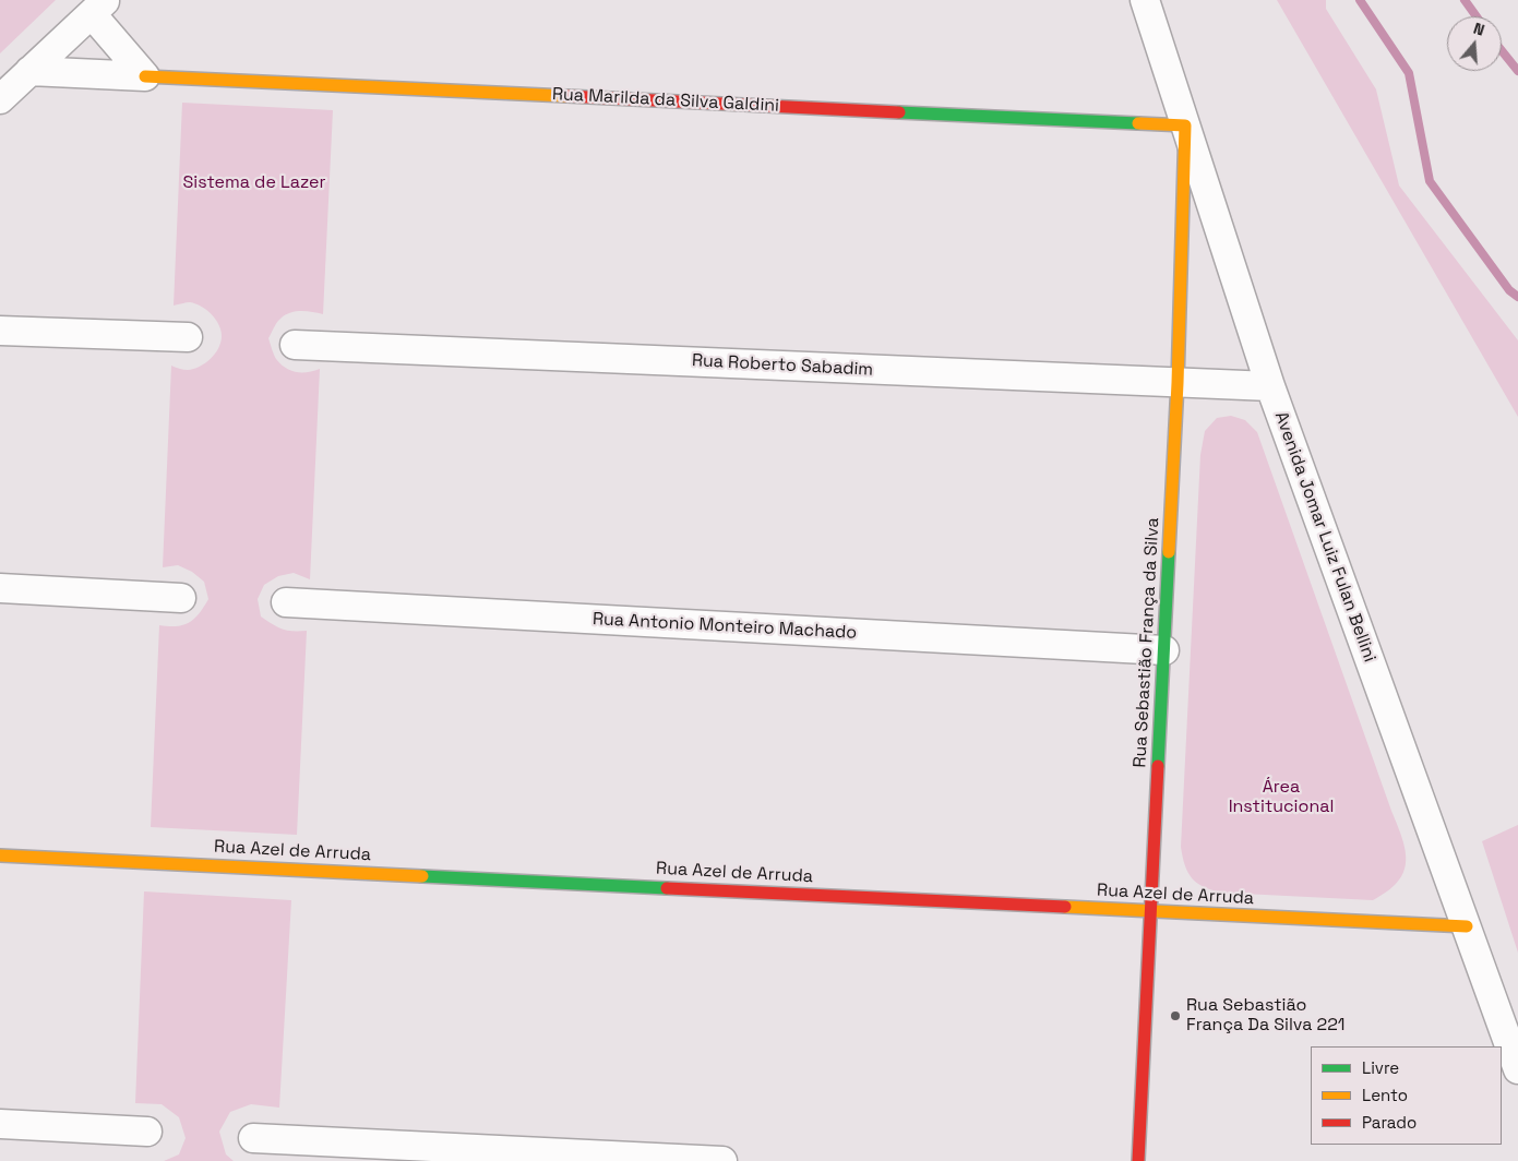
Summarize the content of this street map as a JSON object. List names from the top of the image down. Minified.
{"streets":{"street":["Rua Marilda da Silva Galdini","Rua Roberto Sabadim","Avenida Jomar Luiz Fulan Bellini","Rua Antonio Monteiro Machado","Rua Sebastião França da Silva","Rua Azel de Arruda"]},"crossings":[["Rua Marilda da Silva Galdini","Avenida Jomar Luiz Fulan Bellini"],["Rua Marilda da Silva Galdini","Rua Sebastião França da Silva"],["Rua Roberto Sabadim","Avenida Jomar Luiz Fulan Bellini"],["Rua Roberto Sabadim","Rua Sebastião França da Silva"],["Avenida Jomar Luiz Fulan Bellini","Rua Sebastião França da Silva"],["Avenida Jomar Luiz Fulan Bellini","Rua Azel de Arruda"],["Rua Antonio Monteiro Machado","Rua Sebastião França da Silva"],["Rua Sebastião França da Silva","Rua Azel de Arruda"]],"parks":["Sistema de Lazer","Área Institucional"],"places":["Rua Sebastião França Da Silva 221"],"legend":["Livre","Lento","Parado"],"north":"top"}
